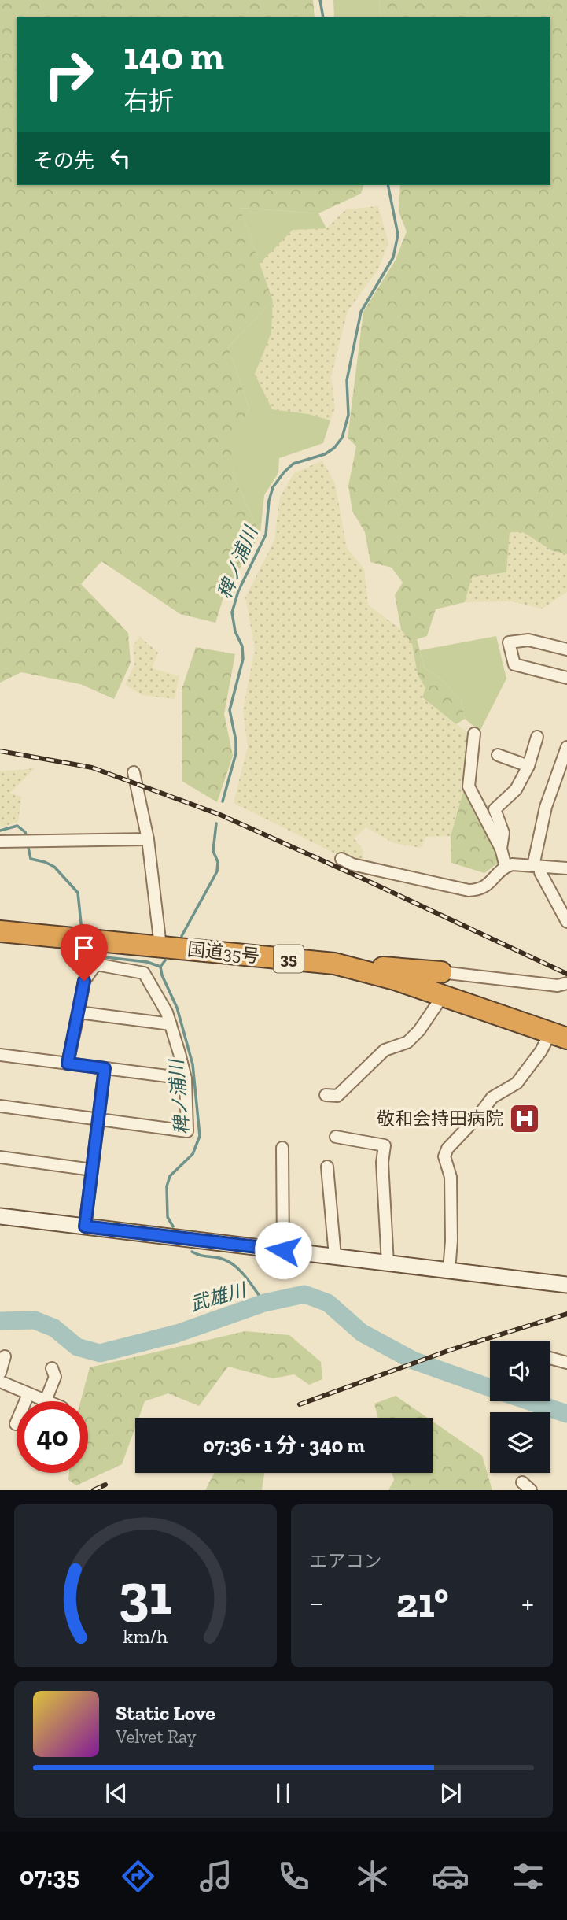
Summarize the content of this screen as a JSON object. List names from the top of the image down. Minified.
{"streets":{"highway":["国道35号","35"]},"water":["稗ノ浦川","武雄川"],"places":{"hospital":["敬和会持田病院"]},"page":{"turn":["140 m","右折"],"then":"その先","limit":"40","trip":"07:36 · 1 分 · 340 m","tile":"エアコン","heat":["−","21°","+"],"song":["Static Love","Velvet Ray"],"tabs":"07:35","gauge":["31","km/h"]}}
